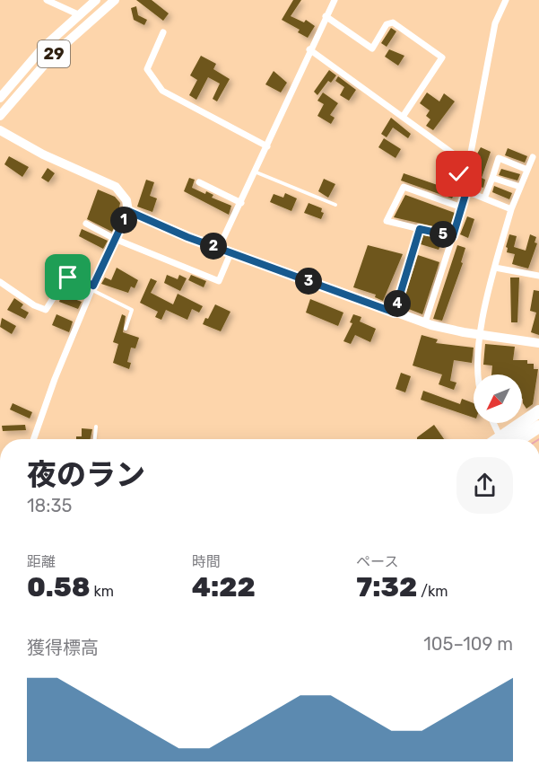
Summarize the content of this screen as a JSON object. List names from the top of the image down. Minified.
{"streets":{"street":["29"]},"north":"bottom left","page":{"pins":["1","5","2","3","4"],"heading":["夜のラン","18:35"],"stats":[["距離","0.58 km"],["時間","4:22"],["ペース","7:32 /km"]],"chart":["獲得標高","105–109 m"]}}
